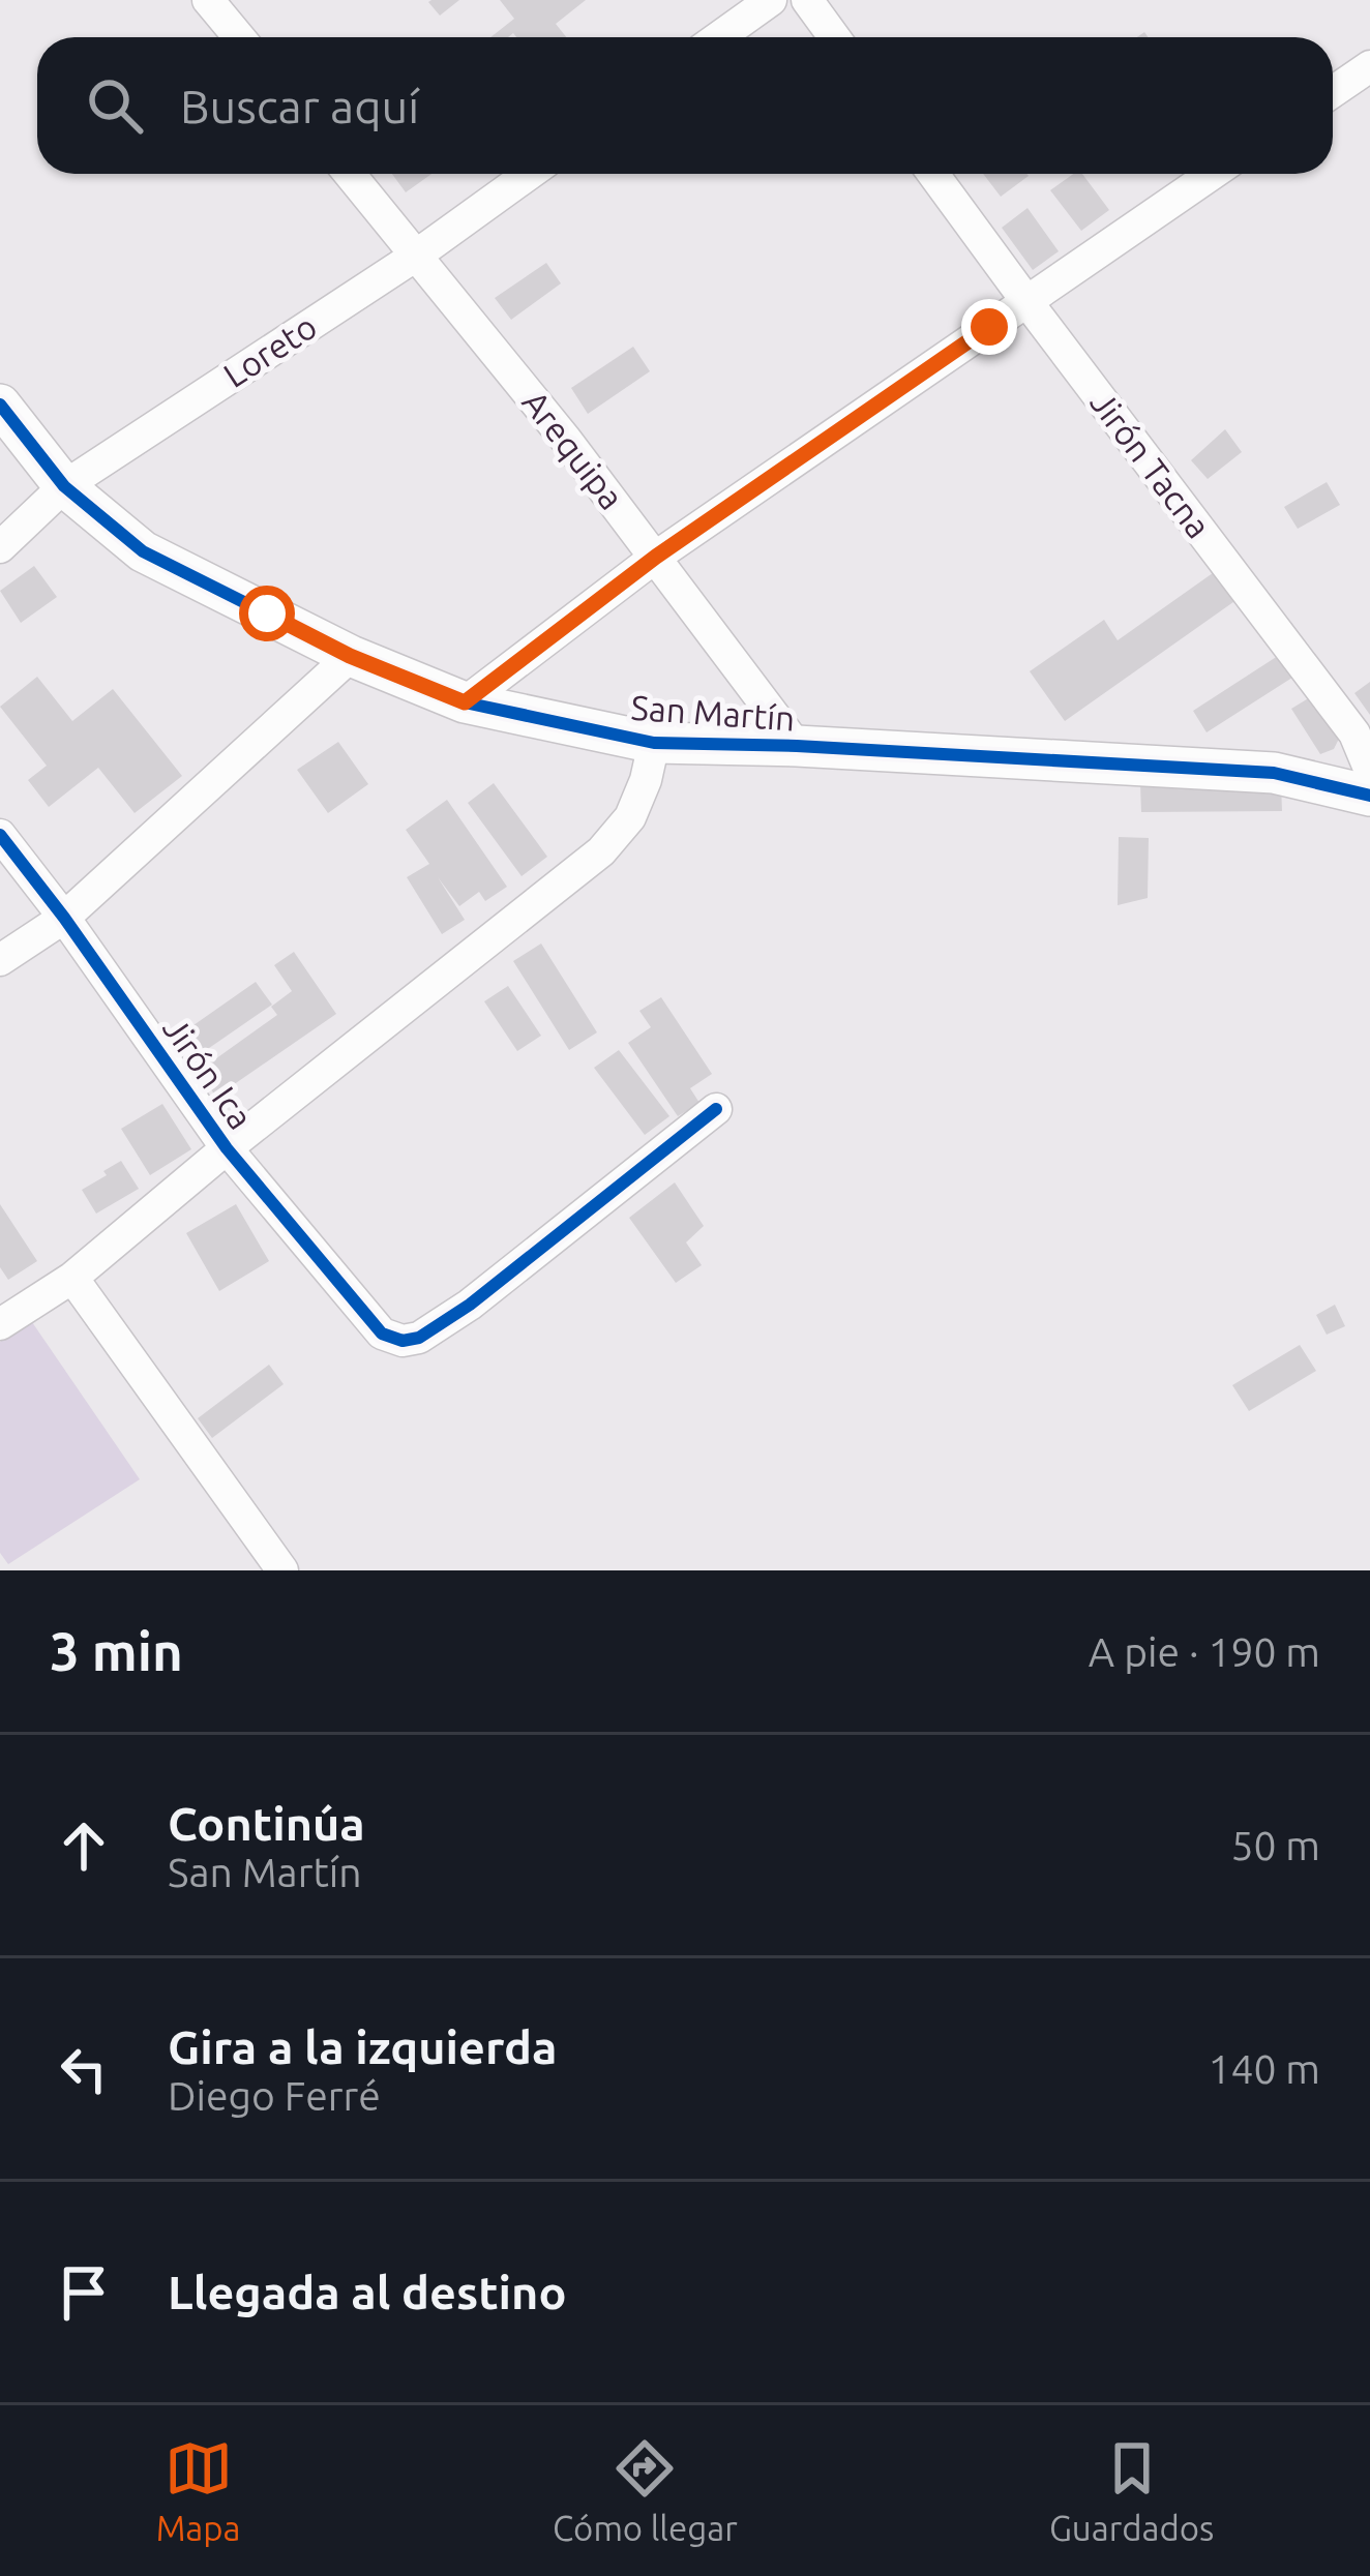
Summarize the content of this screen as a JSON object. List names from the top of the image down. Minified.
{"streets":{"street":["Loreto","Arequipa","Jirón Tacna","San Martín","Jirón Ica"]},"crossings":[["Loreto","Arequipa"],["Loreto","San Martín"],["Arequipa","San Martín"]],"page":{"search":"Buscar aquí","heading":["3 min","A pie · 190 m"],"list":[["Continúa","San Martín","50 m"],["Gira a la izquierda","Diego Ferré","140 m"],"Llegada al destino"],"nav":["Mapa","Cómo llegar","Guardados"]}}
